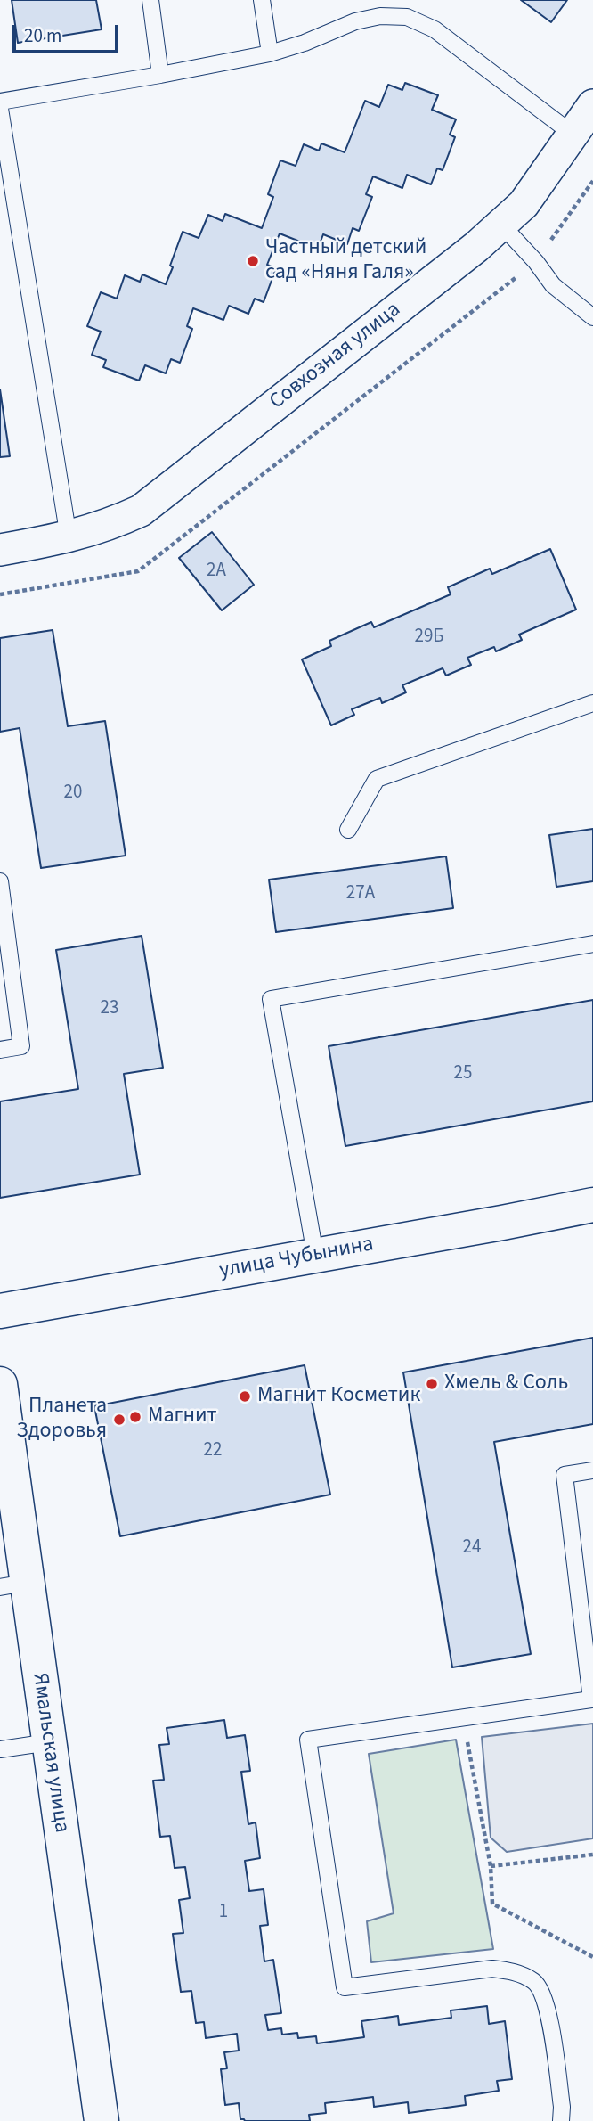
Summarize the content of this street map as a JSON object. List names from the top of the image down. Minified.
{"streets":{"street":["Совхозная улица","улица Чубынина","Ямальская улица"]},"places":["Частный детский сад «Няня Галя»","Хмель & Соль","Магнит Косметик","Магнит","Планета Здоровья"],"house_numbers":["2А","29Б","20","27А","23","25","22","24","1"],"scale_bar":"20 m"}
